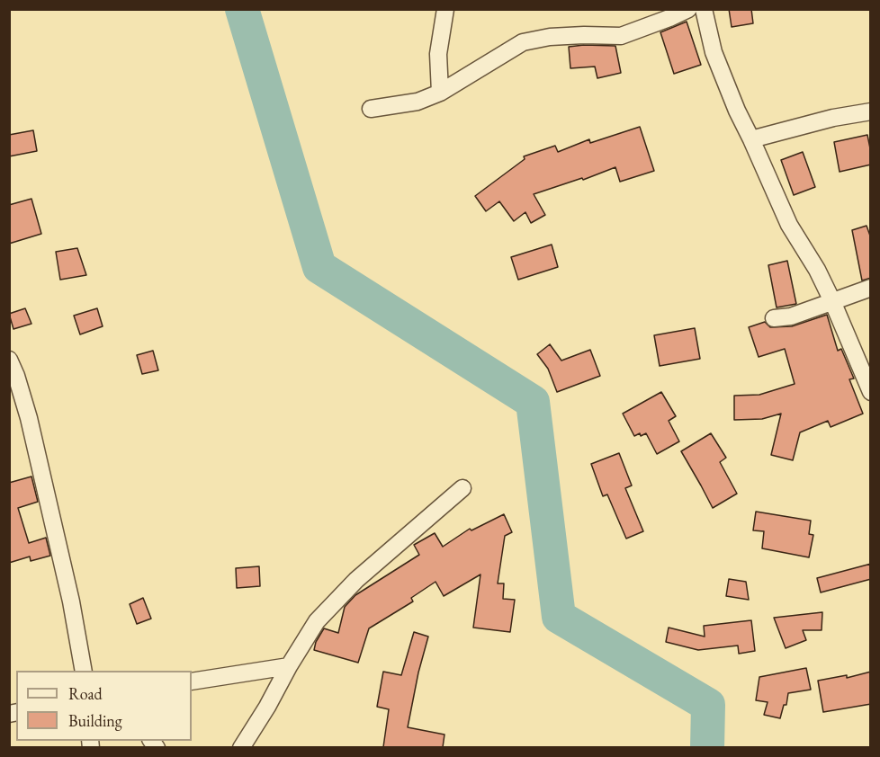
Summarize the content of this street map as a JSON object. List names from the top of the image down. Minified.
{"legend":["Road","Building"]}
